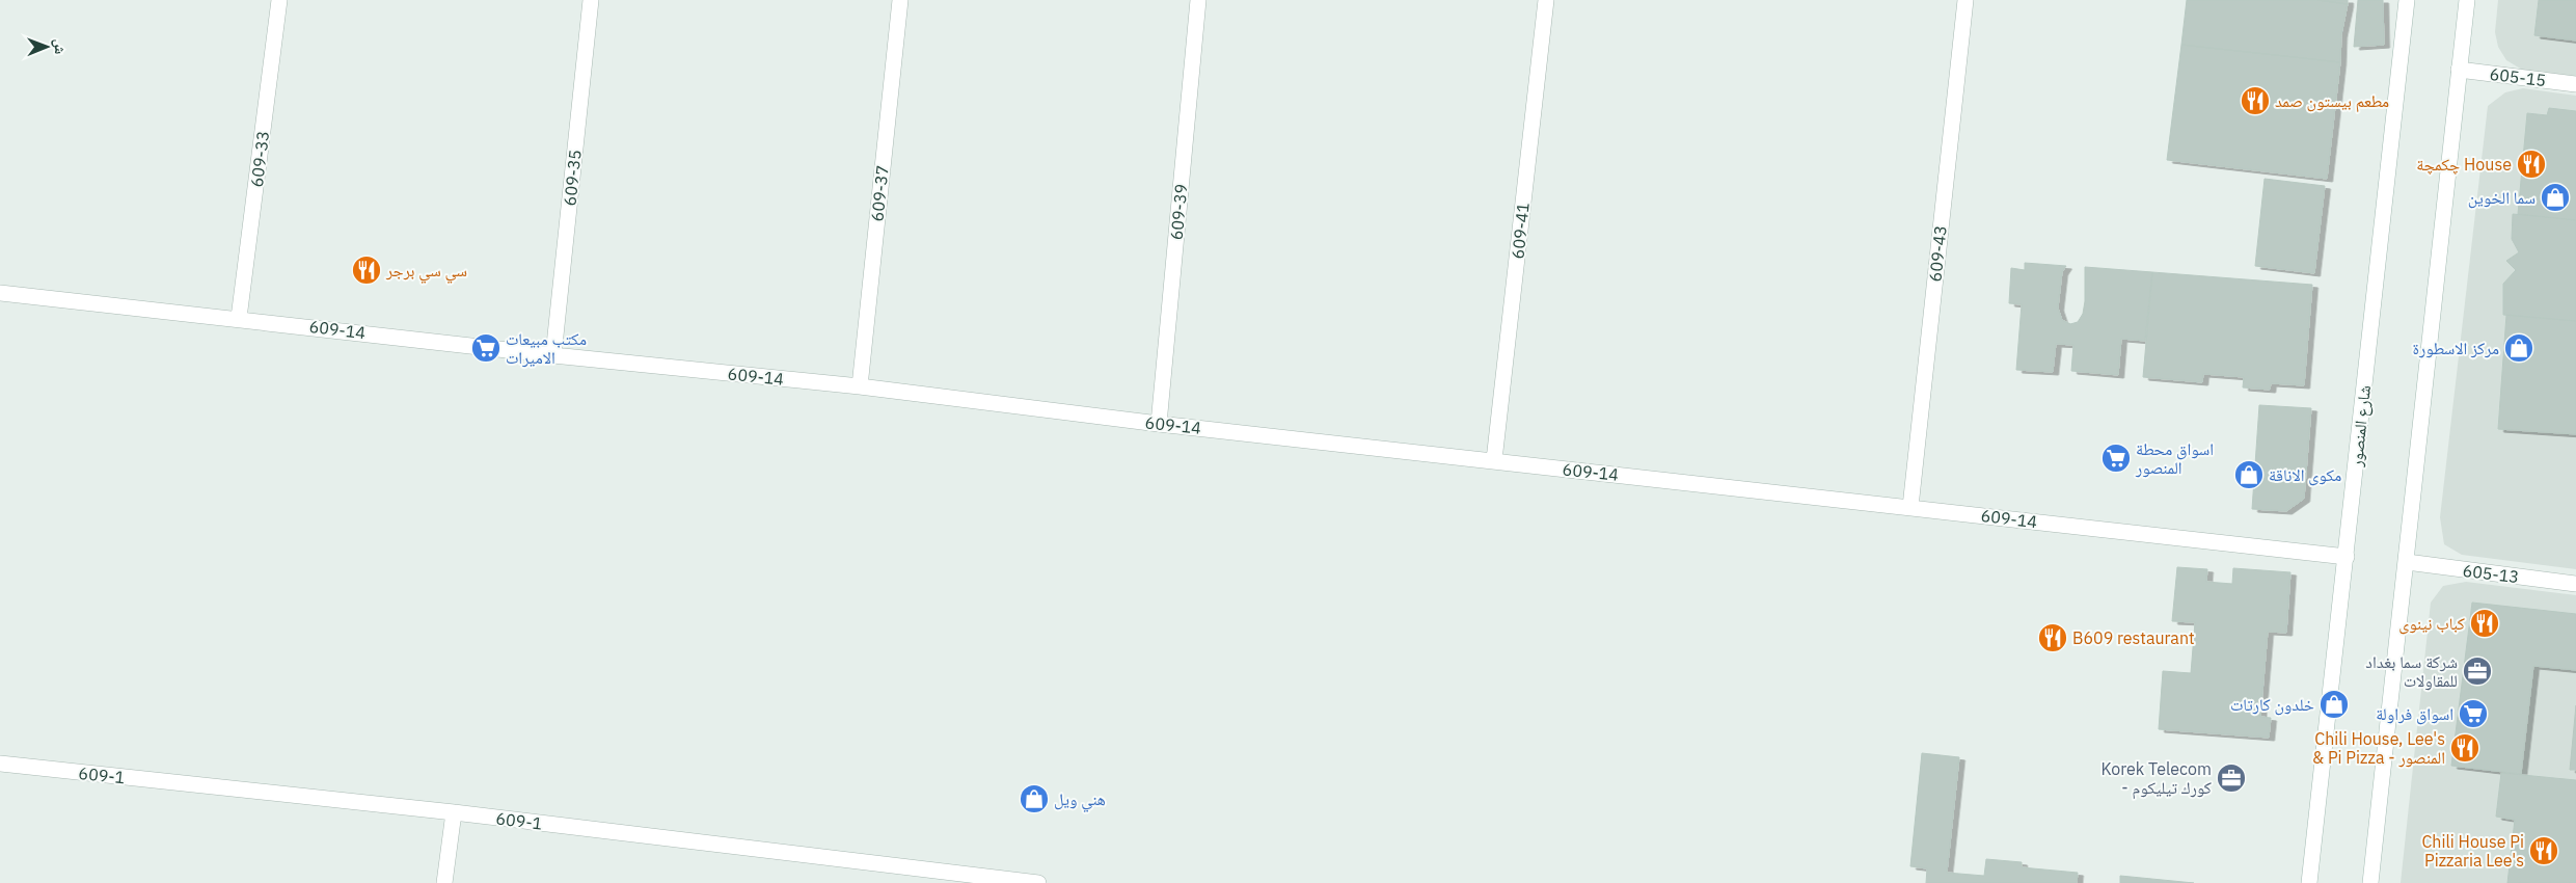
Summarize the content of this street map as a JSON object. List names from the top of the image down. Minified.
{"streets":{"street":["605-15","609-33","609-35","609-37","609-39","609-41","609-43","609-14","شارع المنصور","605-13","609-1"]},"crossings":[["609-33","609-14"],["609-35","609-14"],["609-37","609-14"],["609-39","609-14"],["609-41","609-14"],["609-43","609-14"],["609-14","شارع المنصور"]],"places":{"restaurant":["مطعم بيستون صمد","چكمچة House","سي سي برجر","كباب نينوى","B609 restaurant","Chili House, Lee's & Pi Pizza - المنصور","Chili House Pi Pizzaria Lee's"],"shop":["سما الخوين","مركز الاسطورة","مكوى الاناقة","خلدون كارتات","هني ويل"],"supermarket":["مكتب مبيعات الاميرات","اسواق محطة المنصور","اسواق فراولة"],"office":["شركة سما بغداد للمقاولات","Korek Telecom - كورك تيليكوم"]},"north":"right"}
